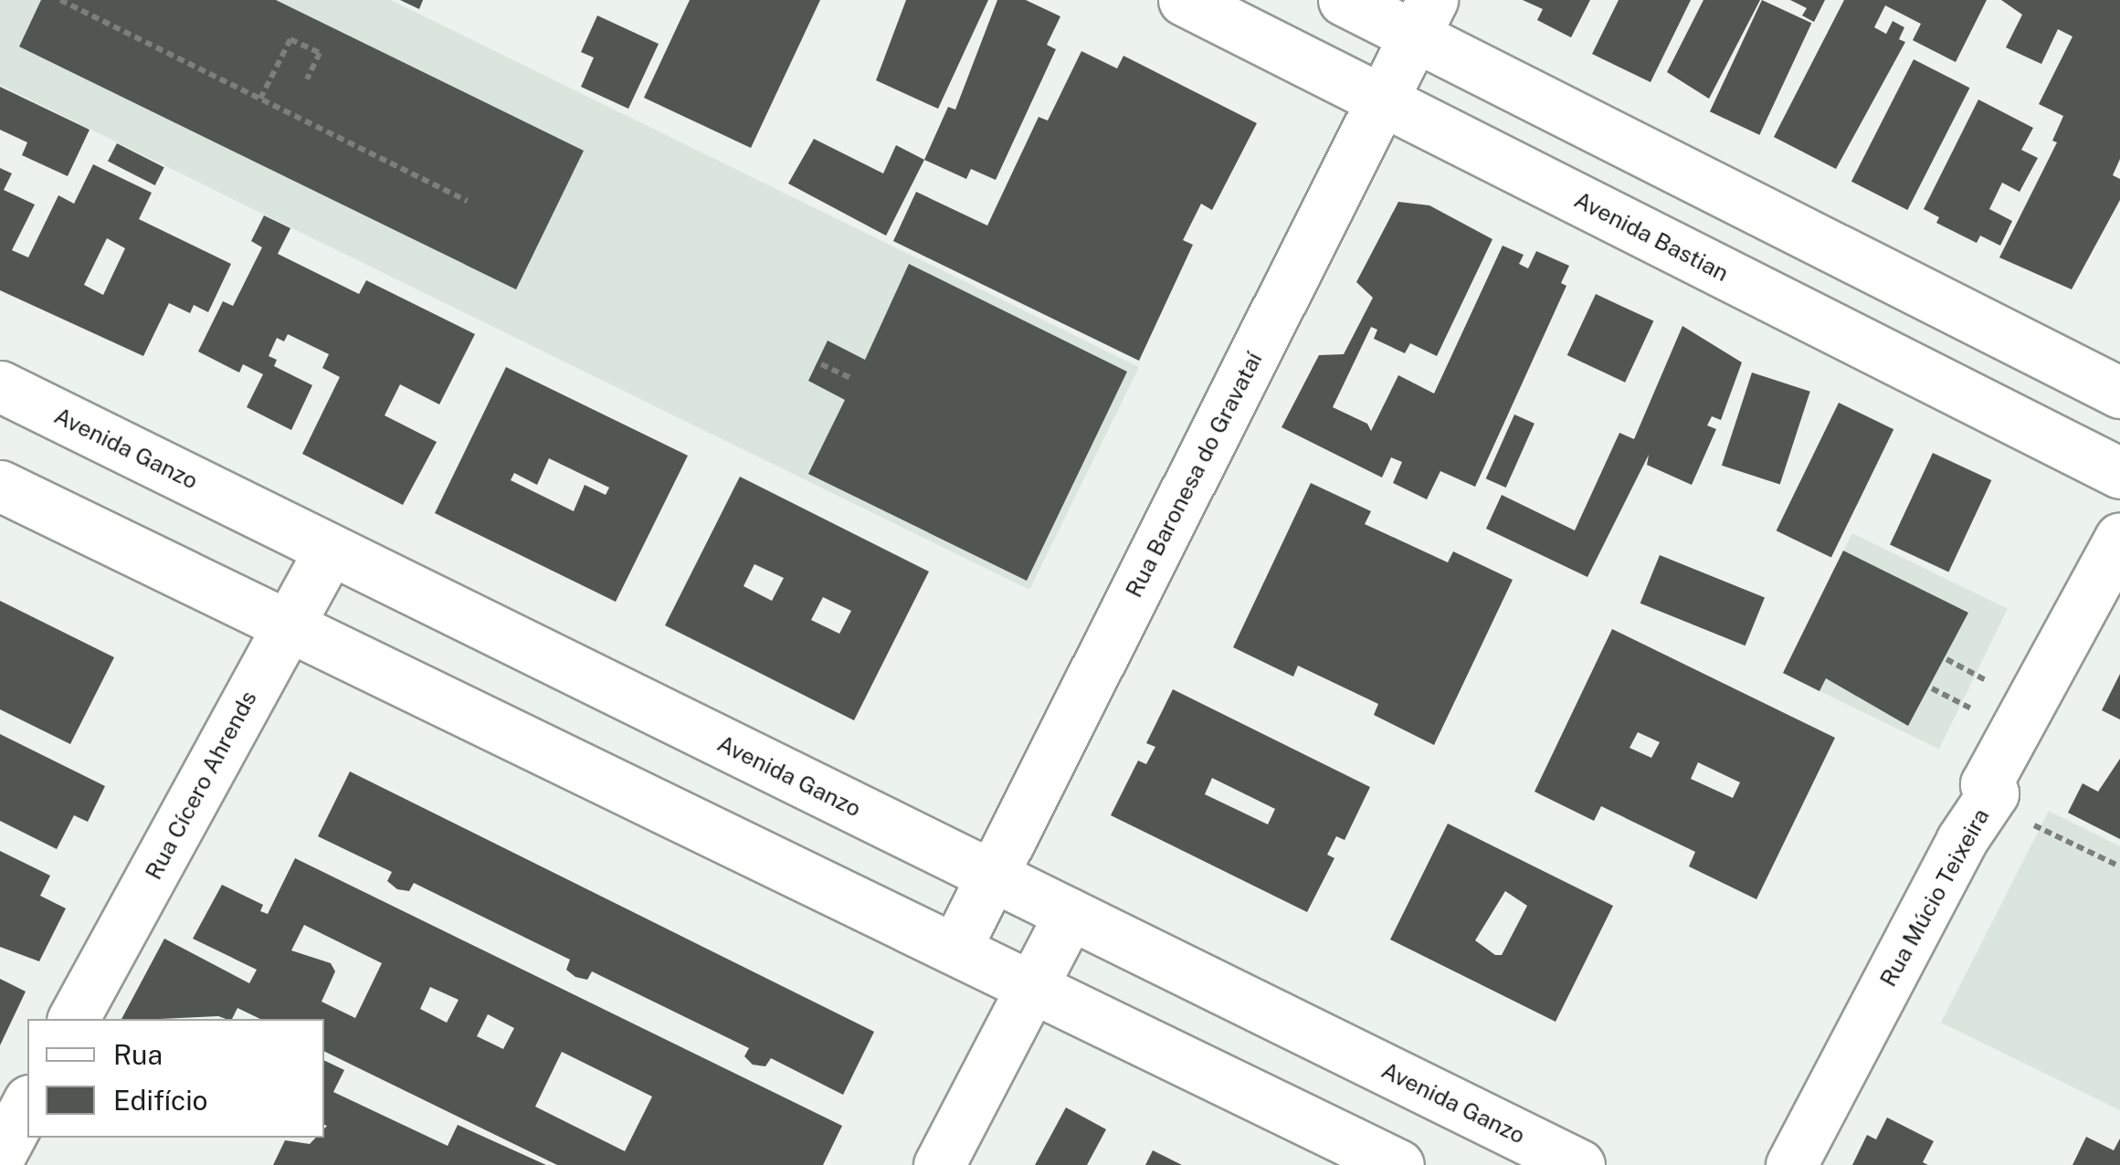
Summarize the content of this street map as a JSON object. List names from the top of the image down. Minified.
{"streets":{"street":["Avenida Bastian","Avenida Ganzo","Rua Baronesa do Gravataí","Rua Cícero Ahrends","Rua Múcio Teixeira"]},"crossings":[["Avenida Bastian","Rua Baronesa do Gravataí"],["Avenida Ganzo","Rua Baronesa do Gravataí"],["Avenida Ganzo","Rua Cícero Ahrends"]],"legend":["Rua","Edifício"]}
